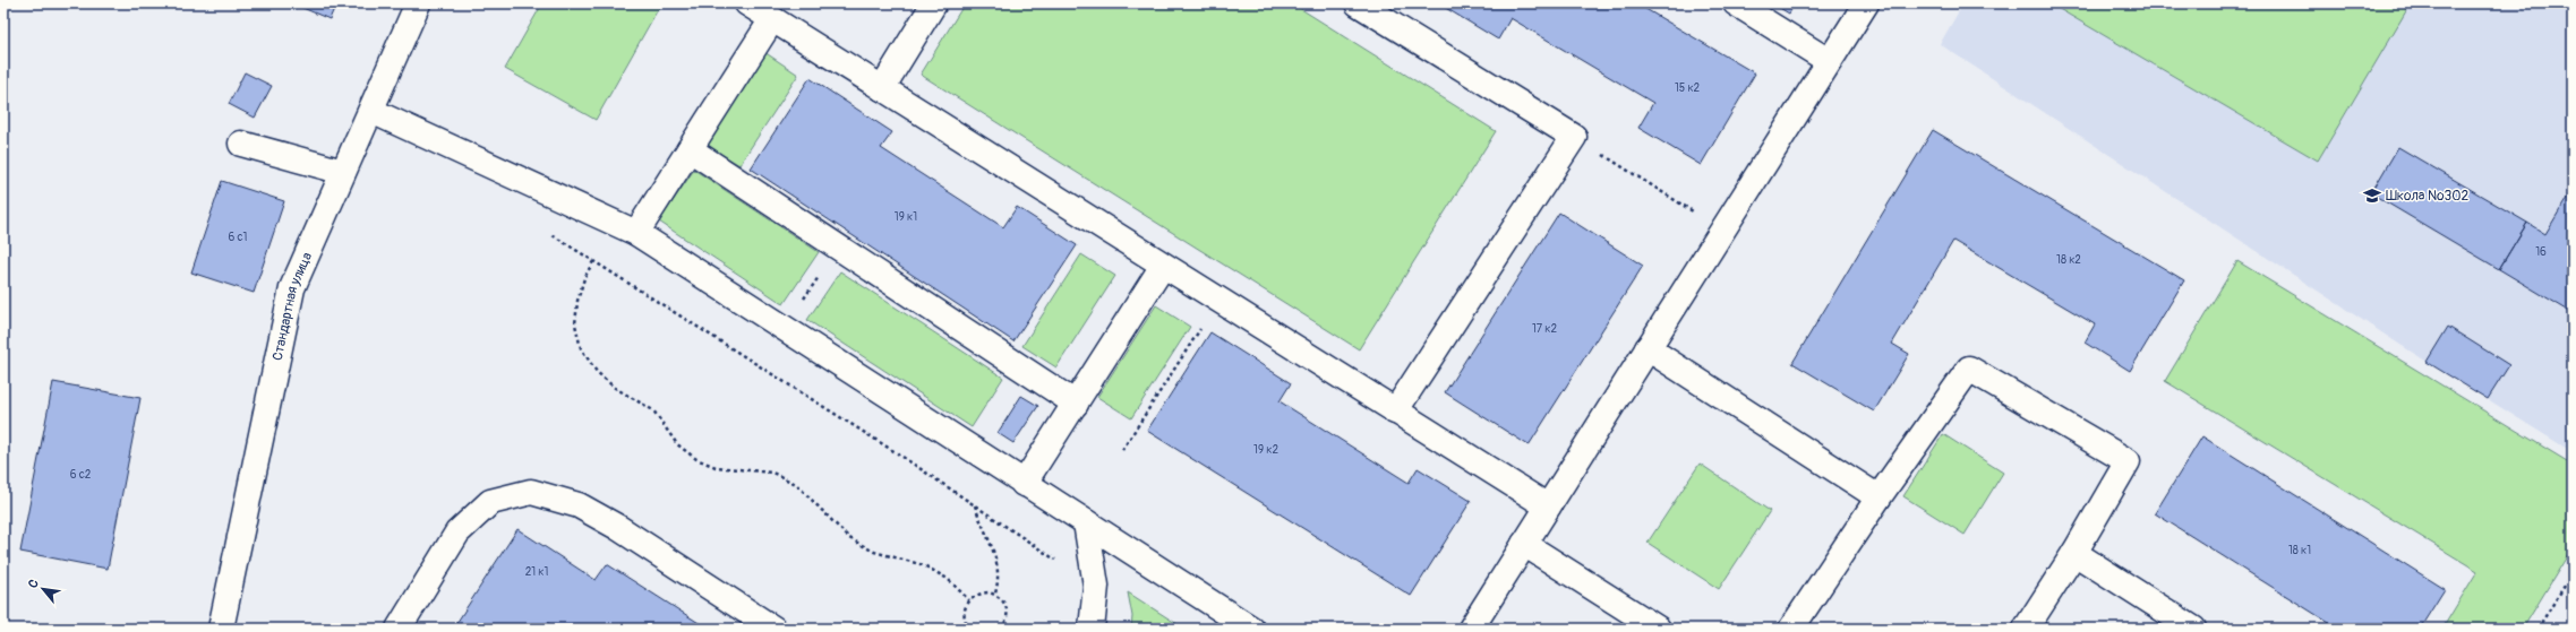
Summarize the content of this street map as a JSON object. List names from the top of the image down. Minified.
{"streets":{"street":["Стандартная улица"]},"places":{"school or university":["Школа №302"]},"house_numbers":["15 к2","19 к1","6 с1","16","18 к2","17 к2","19 к2","6 с2","18 к1","21 к1"],"north":"top left"}
